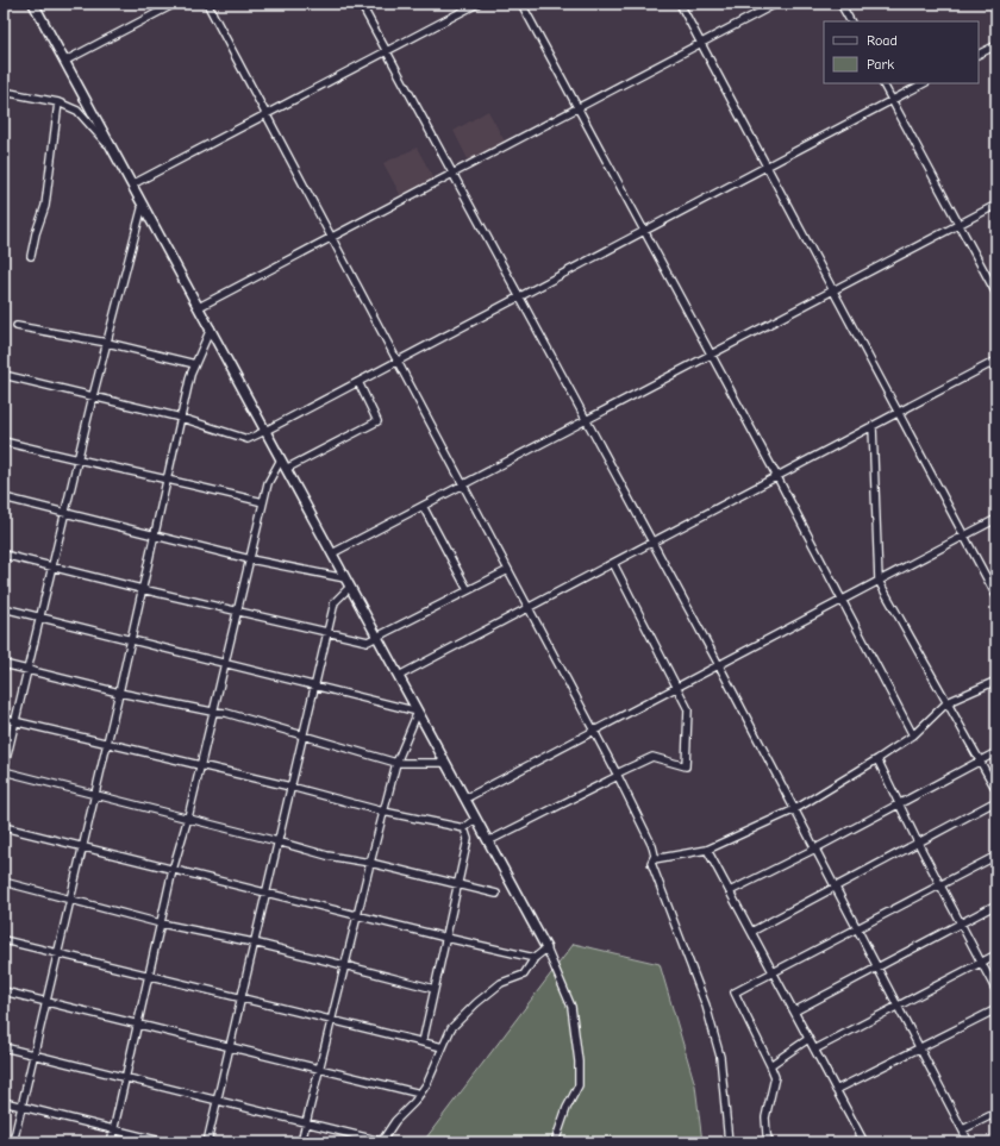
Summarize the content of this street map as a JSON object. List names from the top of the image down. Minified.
{"legend":["Road","Park"]}
